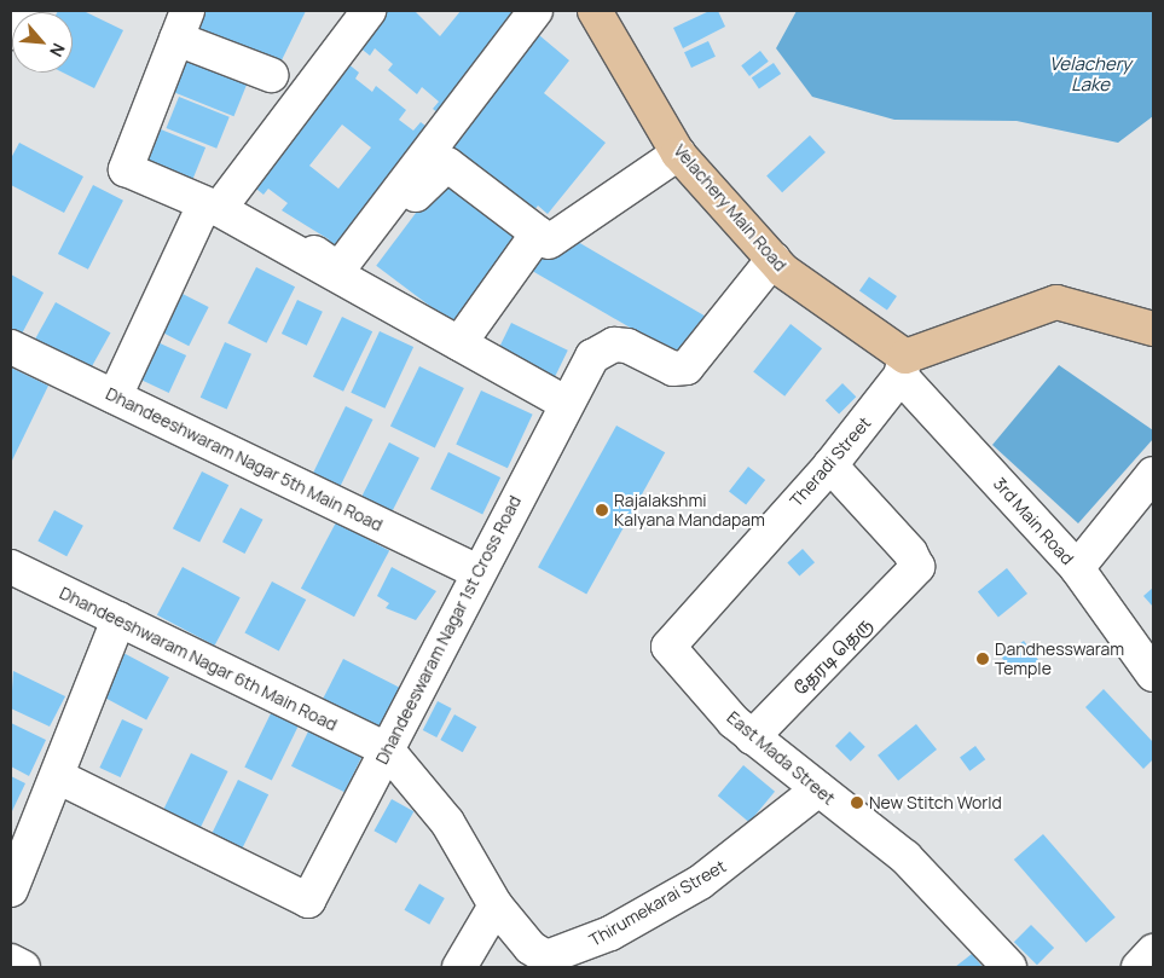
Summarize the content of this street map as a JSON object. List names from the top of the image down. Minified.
{"streets":{"main road":["Velachery Main Road"],"street":["Dhandeeshwaram Nagar 5th Main Road","Theradi Street","3rd Main Road","Dhandeeswaram Nagar 1st Cross Road","தேரடி தெரு","Dhandeeshwaram Nagar 6th Main Road","East Mada Street","Thirumekarai Street"]},"crossings":[["Velachery Main Road","Theradi Street"],["Velachery Main Road","3rd Main Road"],["Velachery Main Road","Dhandeeswaram Nagar 1st Cross Road"],["Dhandeeshwaram Nagar 5th Main Road","Dhandeeswaram Nagar 1st Cross Road"],["Theradi Street","3rd Main Road"],["Theradi Street","தேரடி தெரு"],["Theradi Street","East Mada Street"],["Dhandeeswaram Nagar 1st Cross Road","Dhandeeshwaram Nagar 6th Main Road"],["தேரடி தெரு","East Mada Street"],["East Mada Street","Thirumekarai Street"]],"water":["Velachery Lake"],"places":["Rajalakshmi Kalyana Mandapam","Dandhesswaram Temple","New Stitch World"],"north":"bottom right"}
